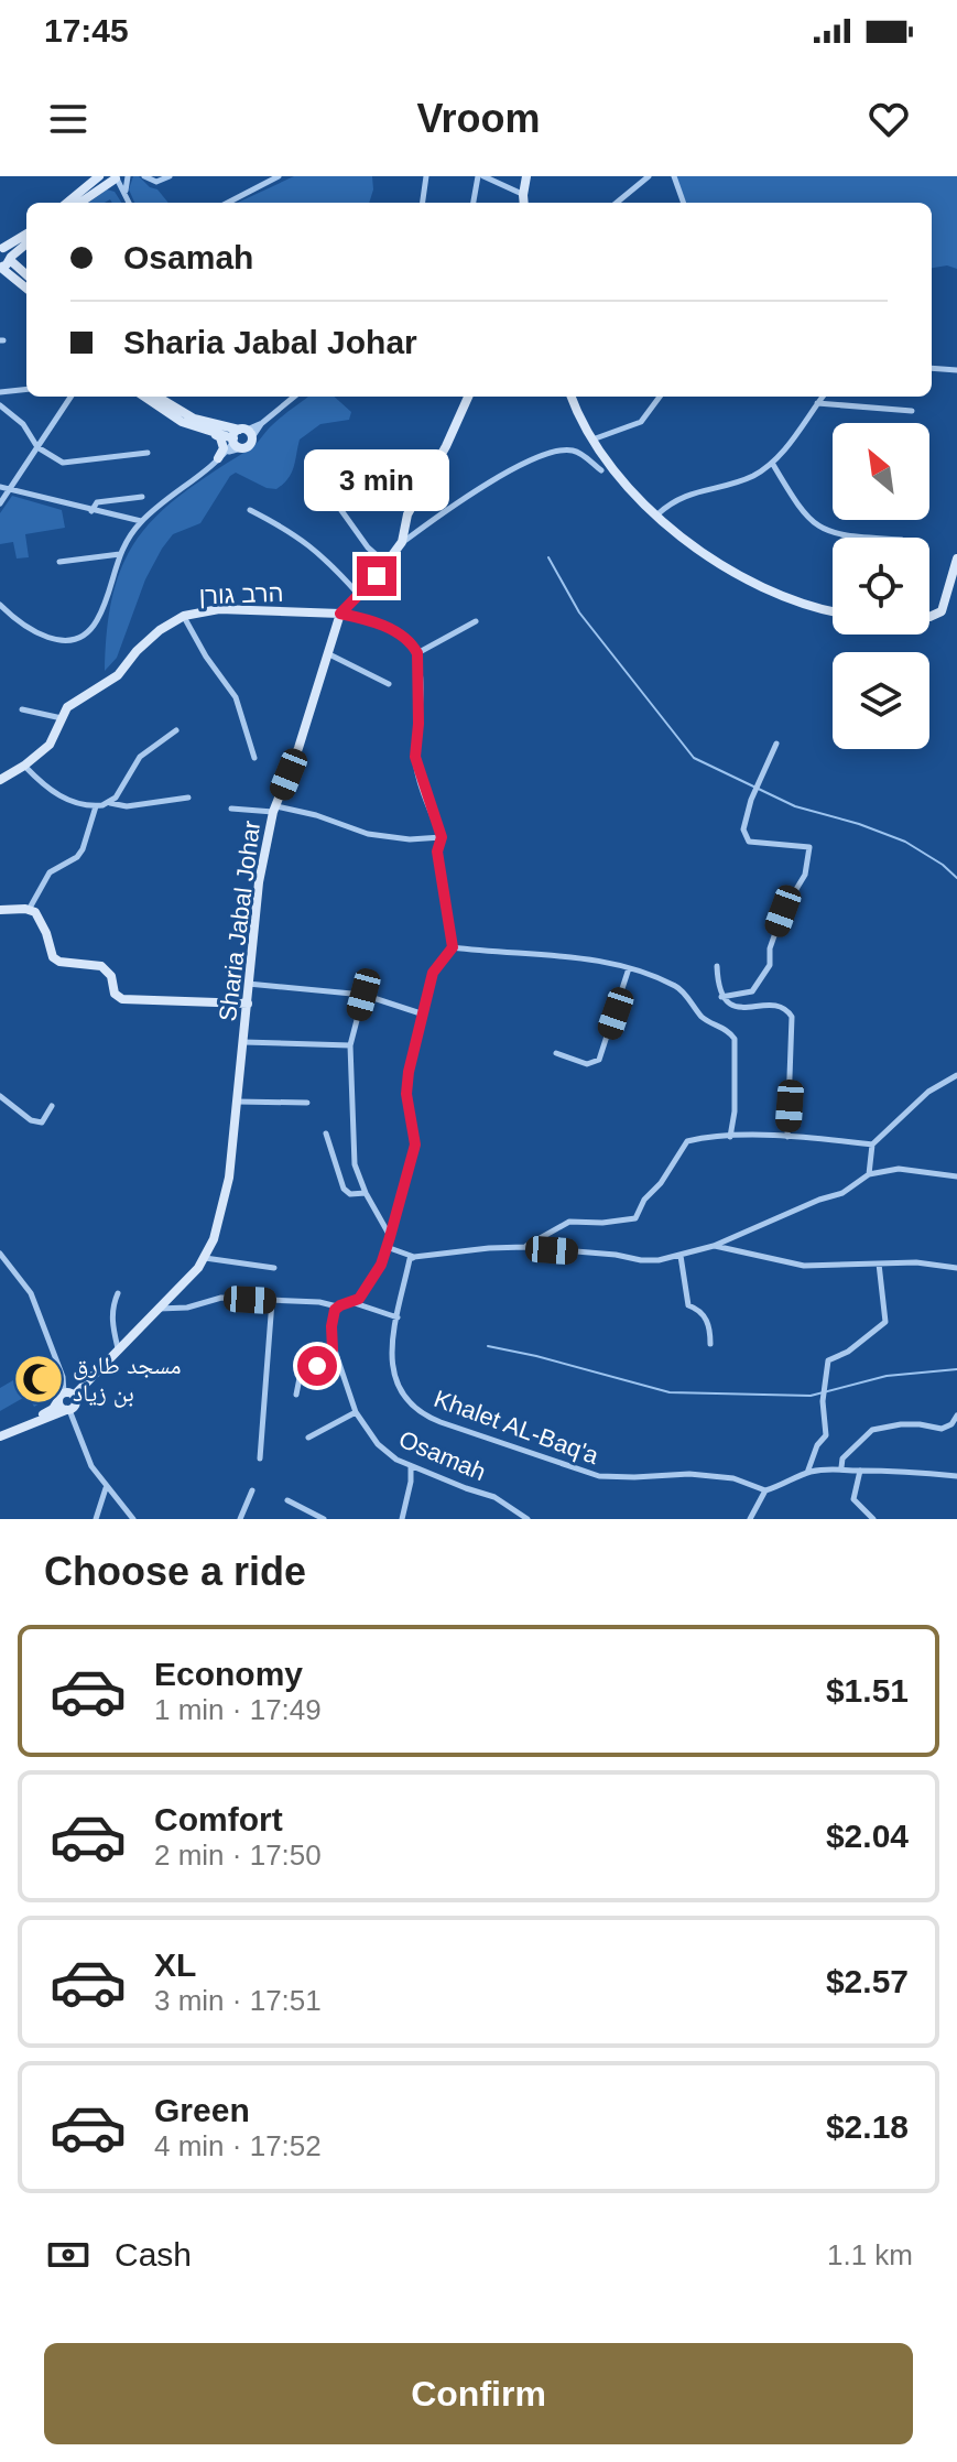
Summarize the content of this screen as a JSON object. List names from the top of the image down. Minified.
{"streets":{"street":["הרב גורן","Sharia Jabal Johar","Khalet AL-Baq'a","Osamah"]},"crossings":[["הרב גורן","Sharia Jabal Johar"]],"places":{"mosque":["مسجد طارق بن زياد"]},"north":"top left","page":{"status":"17:45","header":"Vroom","banner":["Osamah","Sharia Jabal Johar"],"bubble":"3 min","heading":"Choose a ride","list":[{"name":"Economy","note":"1 min · 17:49","value":"$1.51"},{"name":"Comfort","note":"2 min · 17:50","value":"$2.04"},{"name":"XL","note":"3 min · 17:51","value":"$2.57"},{"name":"Green","note":"4 min · 17:52","value":"$2.18"}],"pay":["Cash","1.1 km"],"buttons":"Confirm"}}
